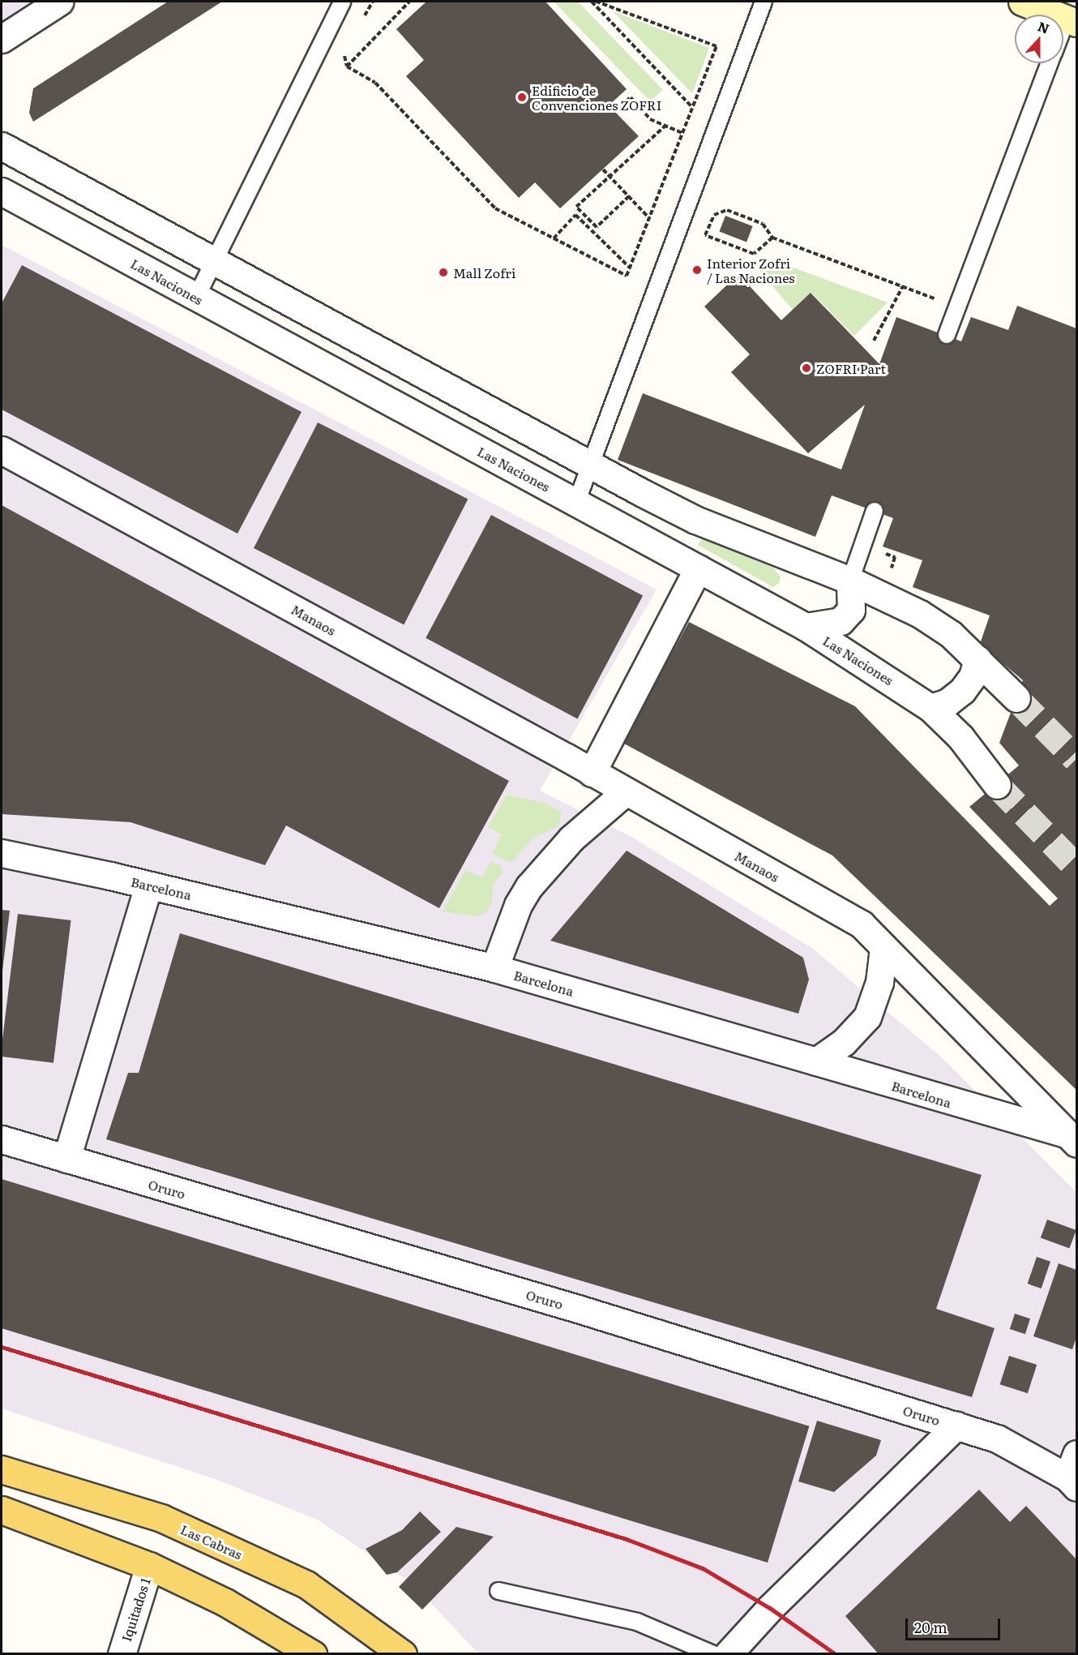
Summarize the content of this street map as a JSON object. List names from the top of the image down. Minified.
{"streets":{"main road":["Las Cabras"],"street":["Las Naciones","Manaos","Barcelona","Oruro","Iquitados 1"]},"crossings":[["Manaos","Barcelona"]],"places":["Edificio de Convenciones ZOFRI","Interior Zofri / Las Naciones","Mall Zofri","ZOFRI Part"],"scale_bar":"20 m","north":"top"}
